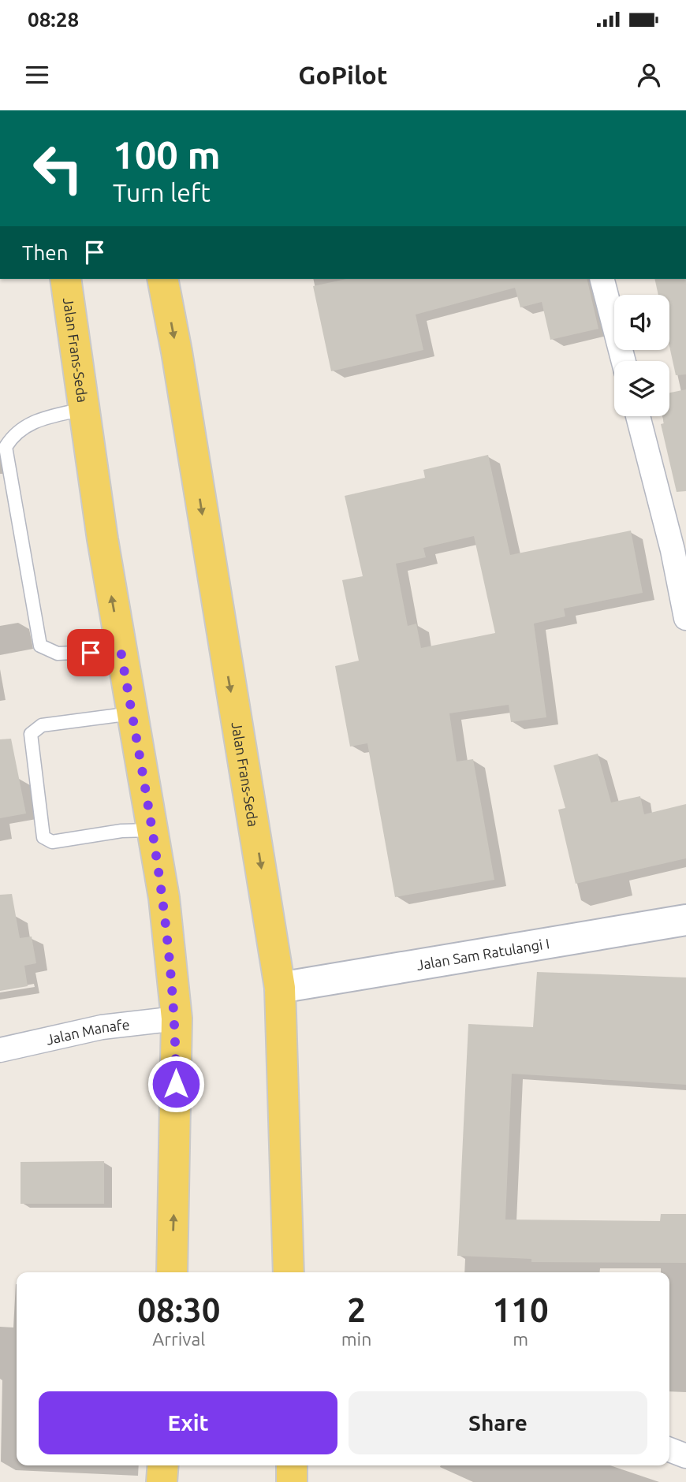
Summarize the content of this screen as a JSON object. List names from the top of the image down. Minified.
{"streets":{"main road":["Jalan Frans-Seda","Jalan Sam Ratulangi I"],"street":["Jalan Manafe"]},"crossings":[["Jalan Frans-Seda","Jalan Sam Ratulangi I"],["Jalan Frans-Seda","Jalan Manafe"]],"page":{"status":"08:28","header":"GoPilot","turn":["100 m","Turn left"],"then":"Then","eta":["08:30","Arrival","2","min","110","m"],"buttons":["Exit","Share"]}}
